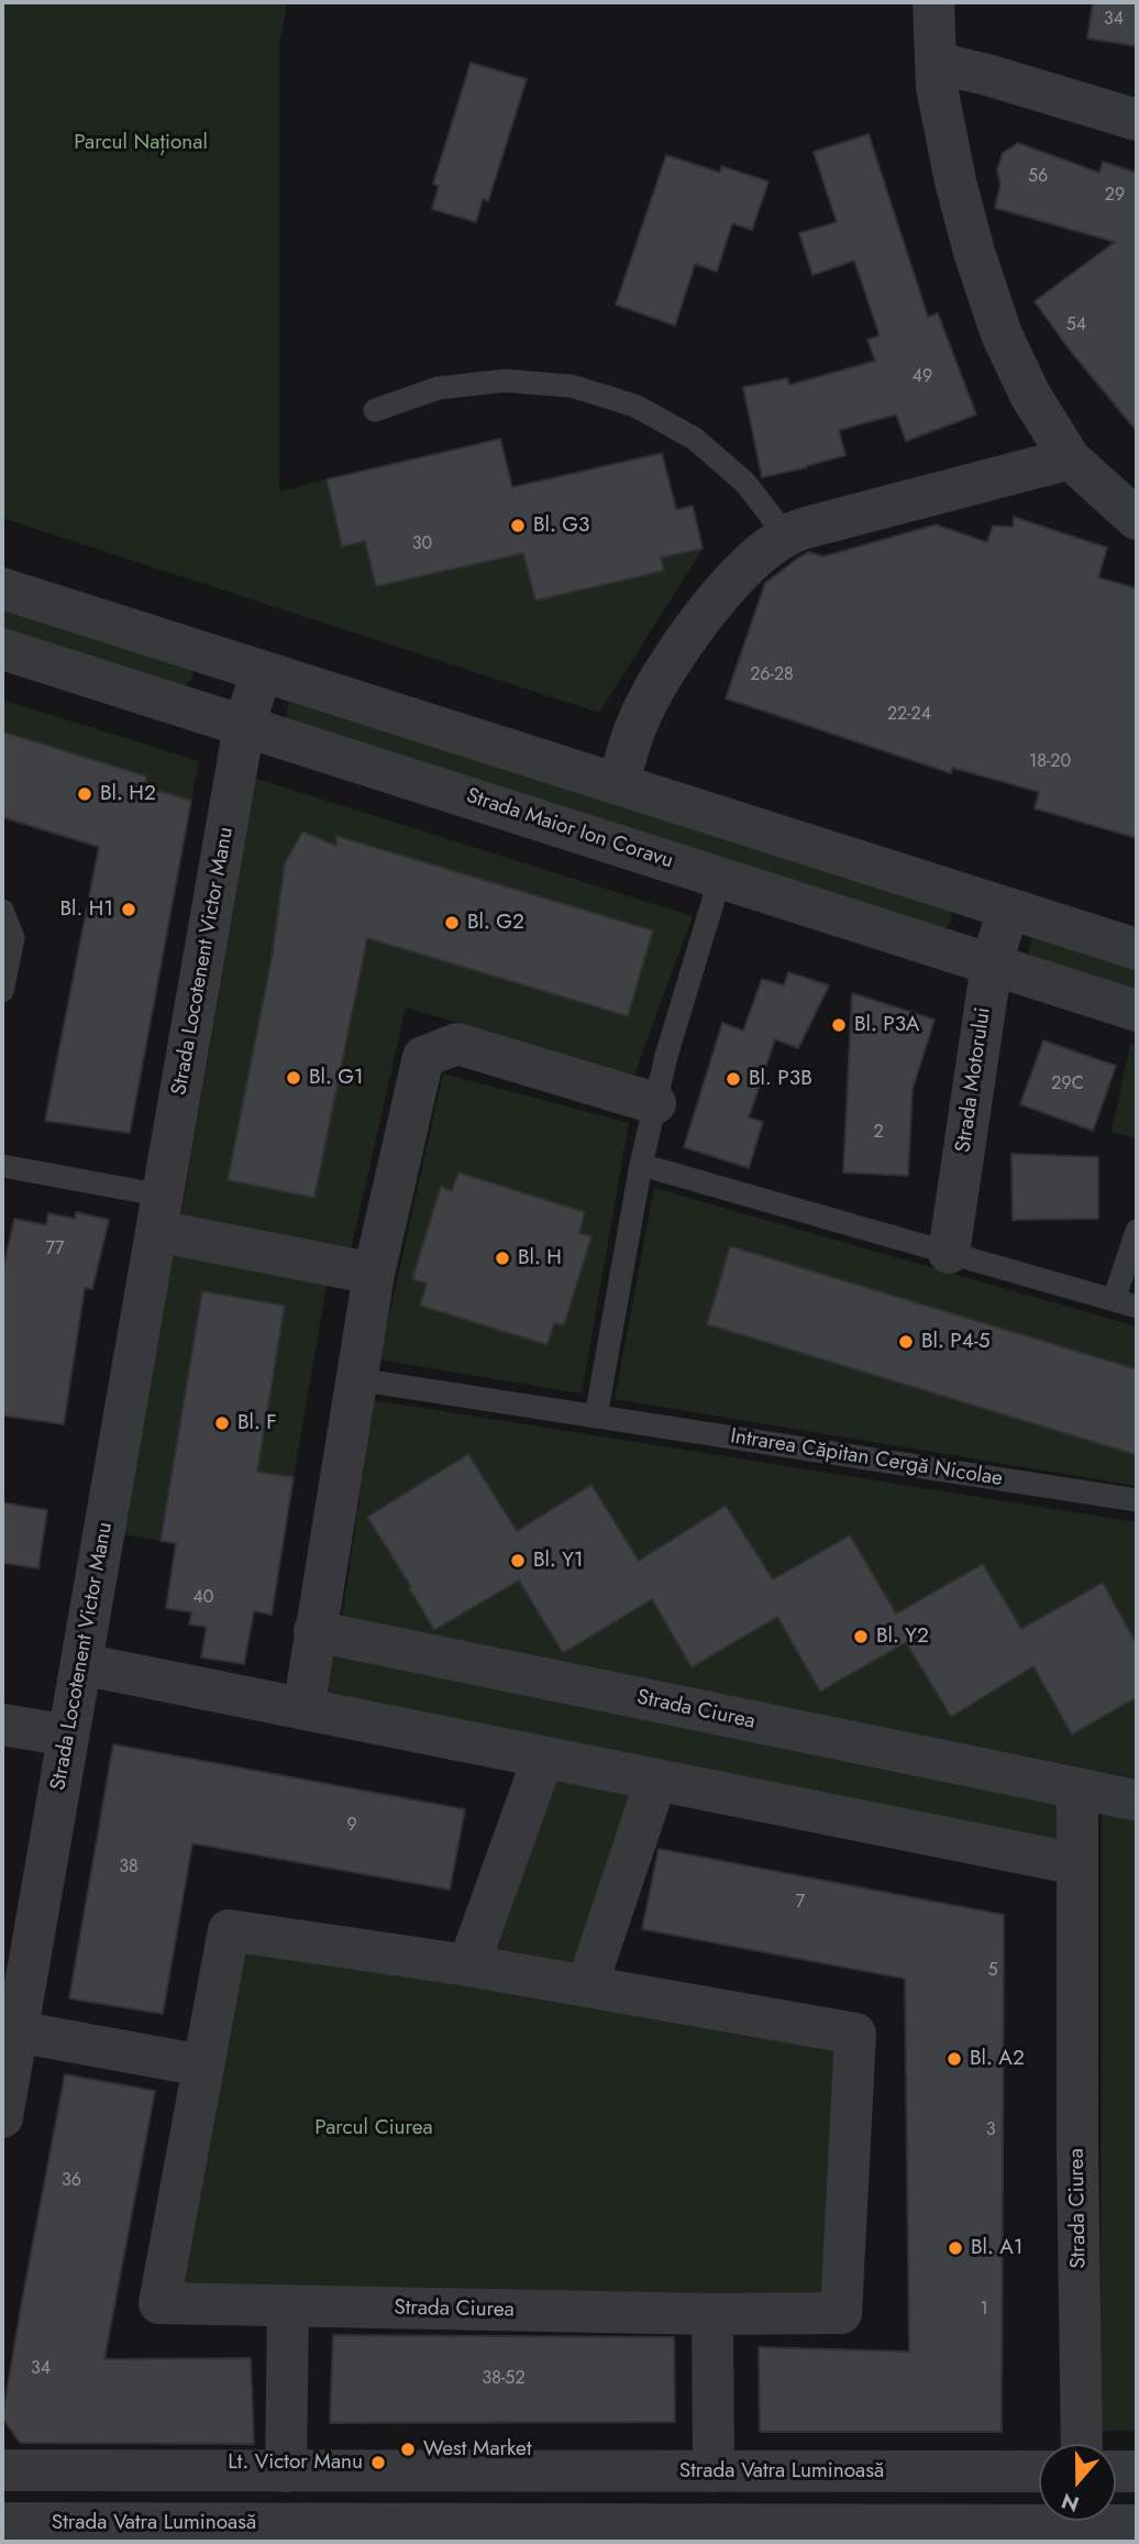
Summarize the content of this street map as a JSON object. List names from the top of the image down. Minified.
{"streets":{"street":["Strada Maior Ion Coravu","Strada Locotenent Victor Manu","Strada Motorului","Strada Ciurea","Strada Vatra Luminoasă"],"lane":["Intrarea Căpitan Cergă Nicolae"]},"crossings":[["Strada Maior Ion Coravu","Strada Locotenent Victor Manu"],["Strada Maior Ion Coravu","Strada Motorului"]],"parks":["Parcul Național","Parcul Ciurea"],"places":["Bl. G3","Bl. H2","Bl. H1","Bl. G2","Bl. P3A","Bl. G1","Bl. P3B","Bl. H","Bl. P4-5","Bl. F","Bl. Y1","Bl. Y2","Bl. A2","Bl. A1","West Market","Lt. Victor Manu"],"house_numbers":["34","56","29","54","49","30","26-28","22-24","18-20","29C","2","77","40","9","38","7","5","3","36","1","34","38-52"],"north":"bottom"}
